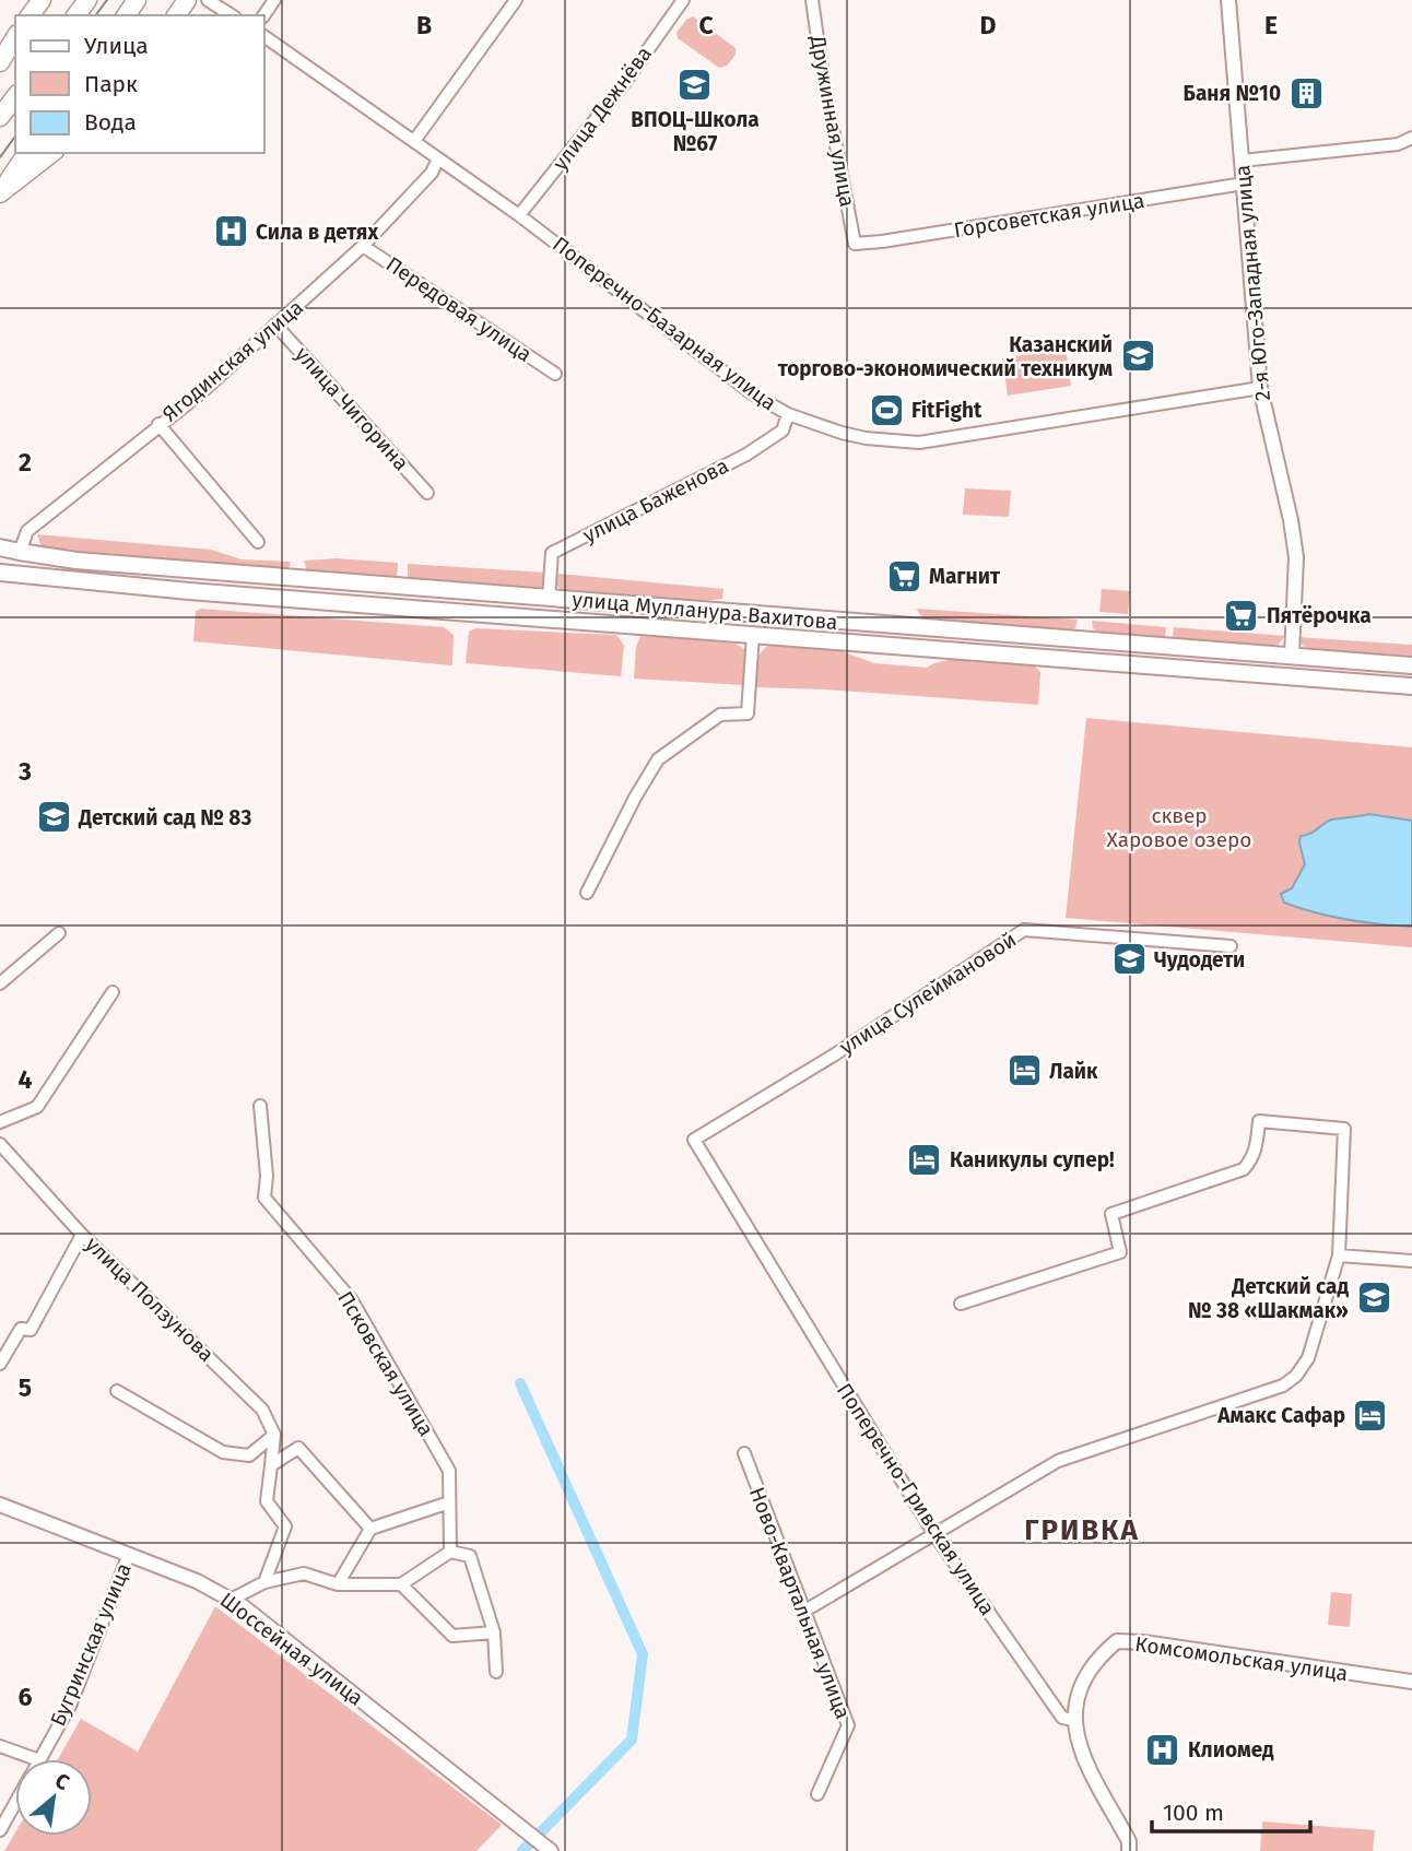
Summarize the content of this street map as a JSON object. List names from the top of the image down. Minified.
{"streets":{"main road":["улица Мулланура Вахитова"],"street":["улица Дежнёва","Дружинная улица","Горсоветская улица","2-я Юго-Западная улица","Передовая улица","Поперечно-Базарная улица","Ягодинская улица","улица Чигорина","улица Баженова","улица Сулеймановой","улица Ползунова","Псковская улица","Поперечно-Гривская улица","Ново-Квартальная улица","Бугринская улица","Шоссейная улица","Комсомольская улица"]},"crossings":[["улица Дежнёва","Поперечно-Базарная улица"],["Дружинная улица","Горсоветская улица"],["Горсоветская улица","2-я Юго-Западная улица"],["2-я Юго-Западная улица","Поперечно-Базарная улица"],["2-я Юго-Западная улица","улица Мулланура Вахитова"],["Передовая улица","Ягодинская улица"],["Поперечно-Базарная улица","Ягодинская улица"],["Поперечно-Базарная улица","улица Баженова"],["Ягодинская улица","улица Чигорина"],["Ягодинская улица","улица Мулланура Вахитова"],["улица Баженова","улица Мулланура Вахитова"],["улица Сулеймановой","Поперечно-Гривская улица"],["Поперечно-Гривская улица","Комсомольская улица"],["Бугринская улица","Шоссейная улица"]],"districts":["ГРИВКА"],"parks":["сквер Харовое озеро"],"places":{"school or university":["ВПОЦ-Школа №67","Казанский торгово-экономический техникум","Детский сад № 83","Чудодети","Детский сад № 38 «Шакмак»"],"building":["Баня №10"],"hospital":["Сила в детях","Клиомед"],"sports":["FitFight"],"supermarket":["Магнит","Пятёрочка"],"hotel":["Лайк","Каникулы супер!","Амакс Сафар"]},"legend":["Улица","Парк","Вода"],"scale_bar":"100 m","north":"top right","grid":{"columns":["B","C","D","E"],"rows":["2","3","4","5","6"]}}
